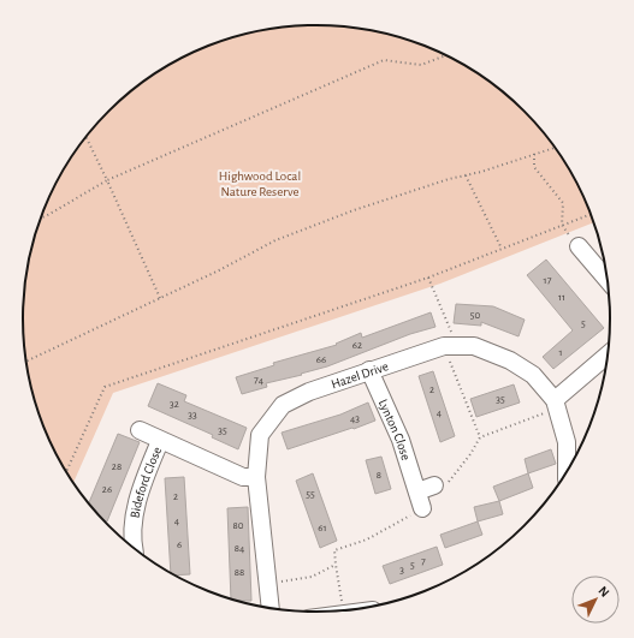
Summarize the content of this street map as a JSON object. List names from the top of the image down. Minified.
{"streets":{"street":["Hazel Drive","Lynton Close","Bideford Close"]},"crossings":[["Hazel Drive","Lynton Close"],["Hazel Drive","Bideford Close"]],"parks":["Highwood Local Nature Reserve"],"house_numbers":["17","11","50","5","62","1","66","74","2","35","32","4","33","43","35","28","8","26","55","2","4","80","61","6","84","7","5","3","88"],"north":"top right"}
